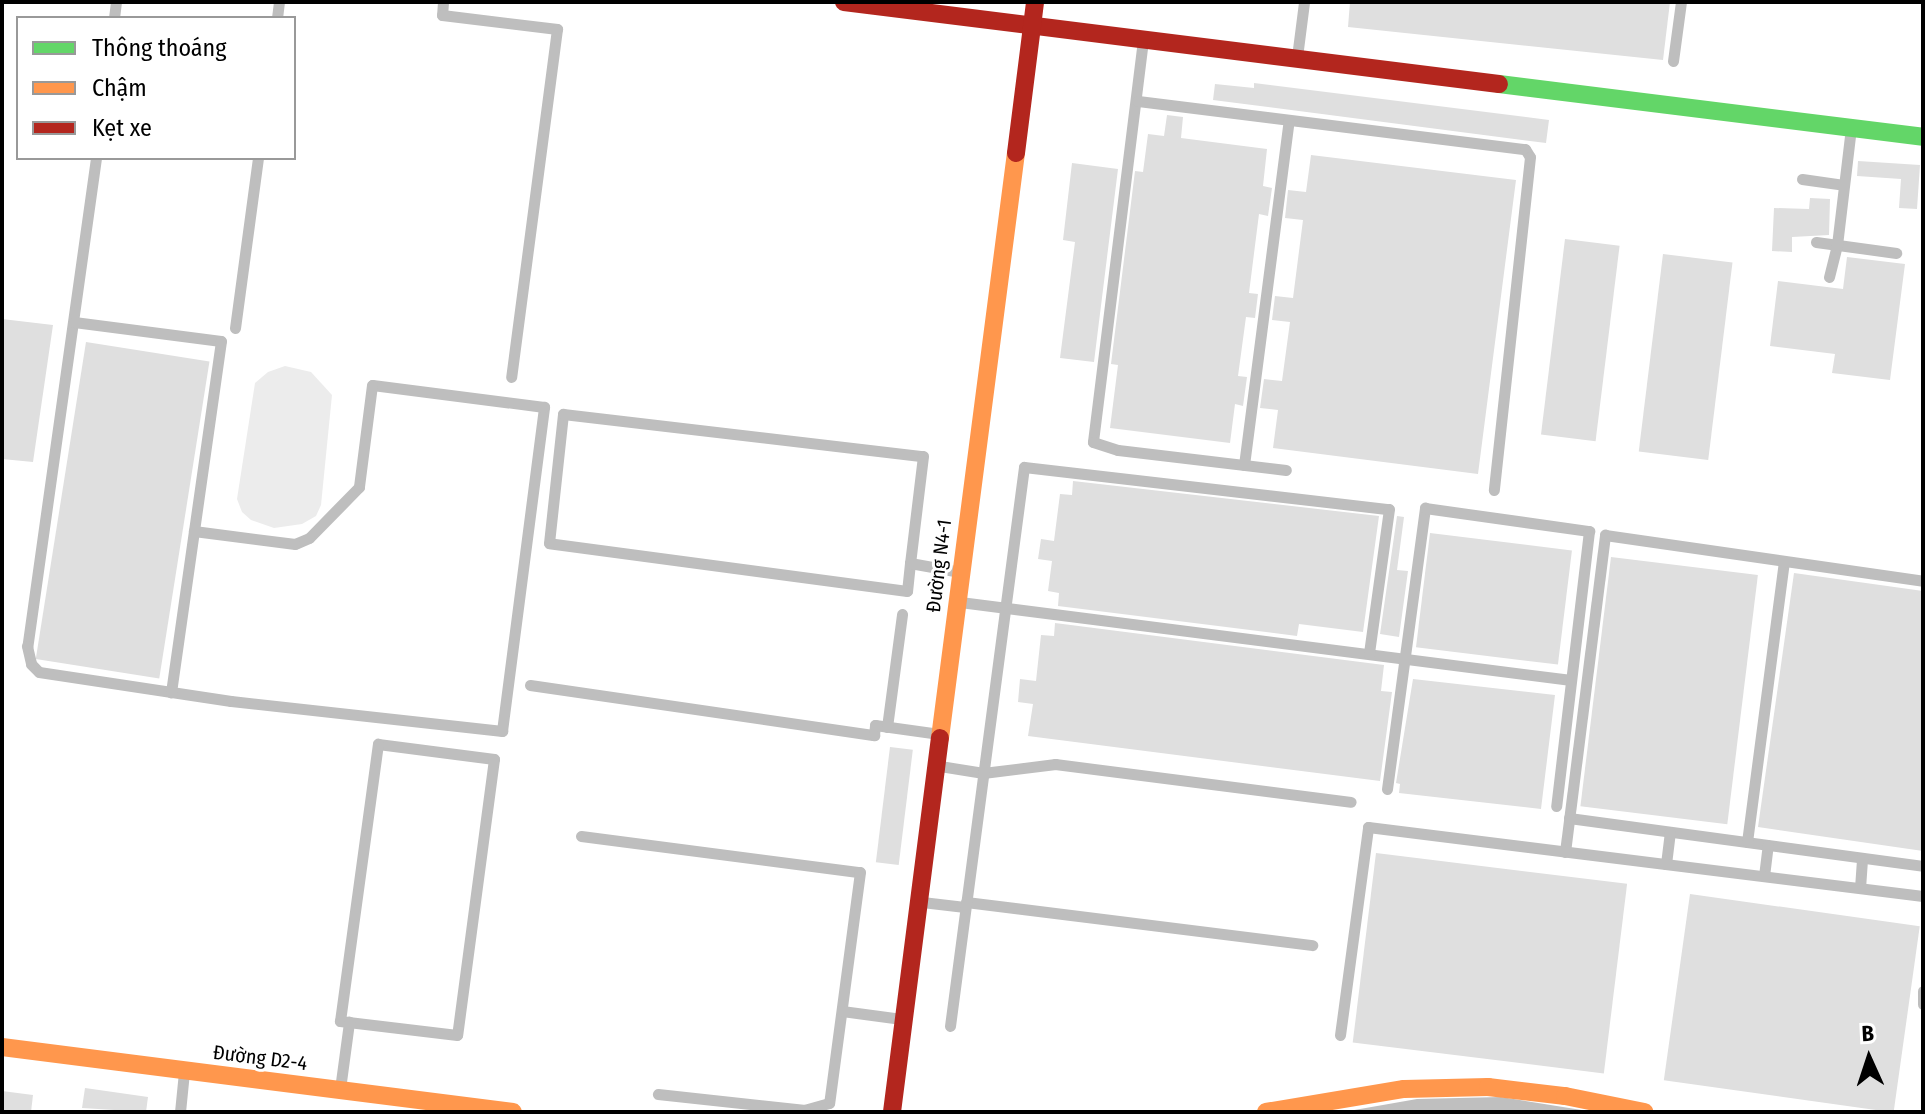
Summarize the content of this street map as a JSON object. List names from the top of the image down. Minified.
{"streets":{"main road":["Đường N4-1","Đường D2-4"]},"legend":["Thông thoáng","Chậm","Kẹt xe"],"north":"top"}
